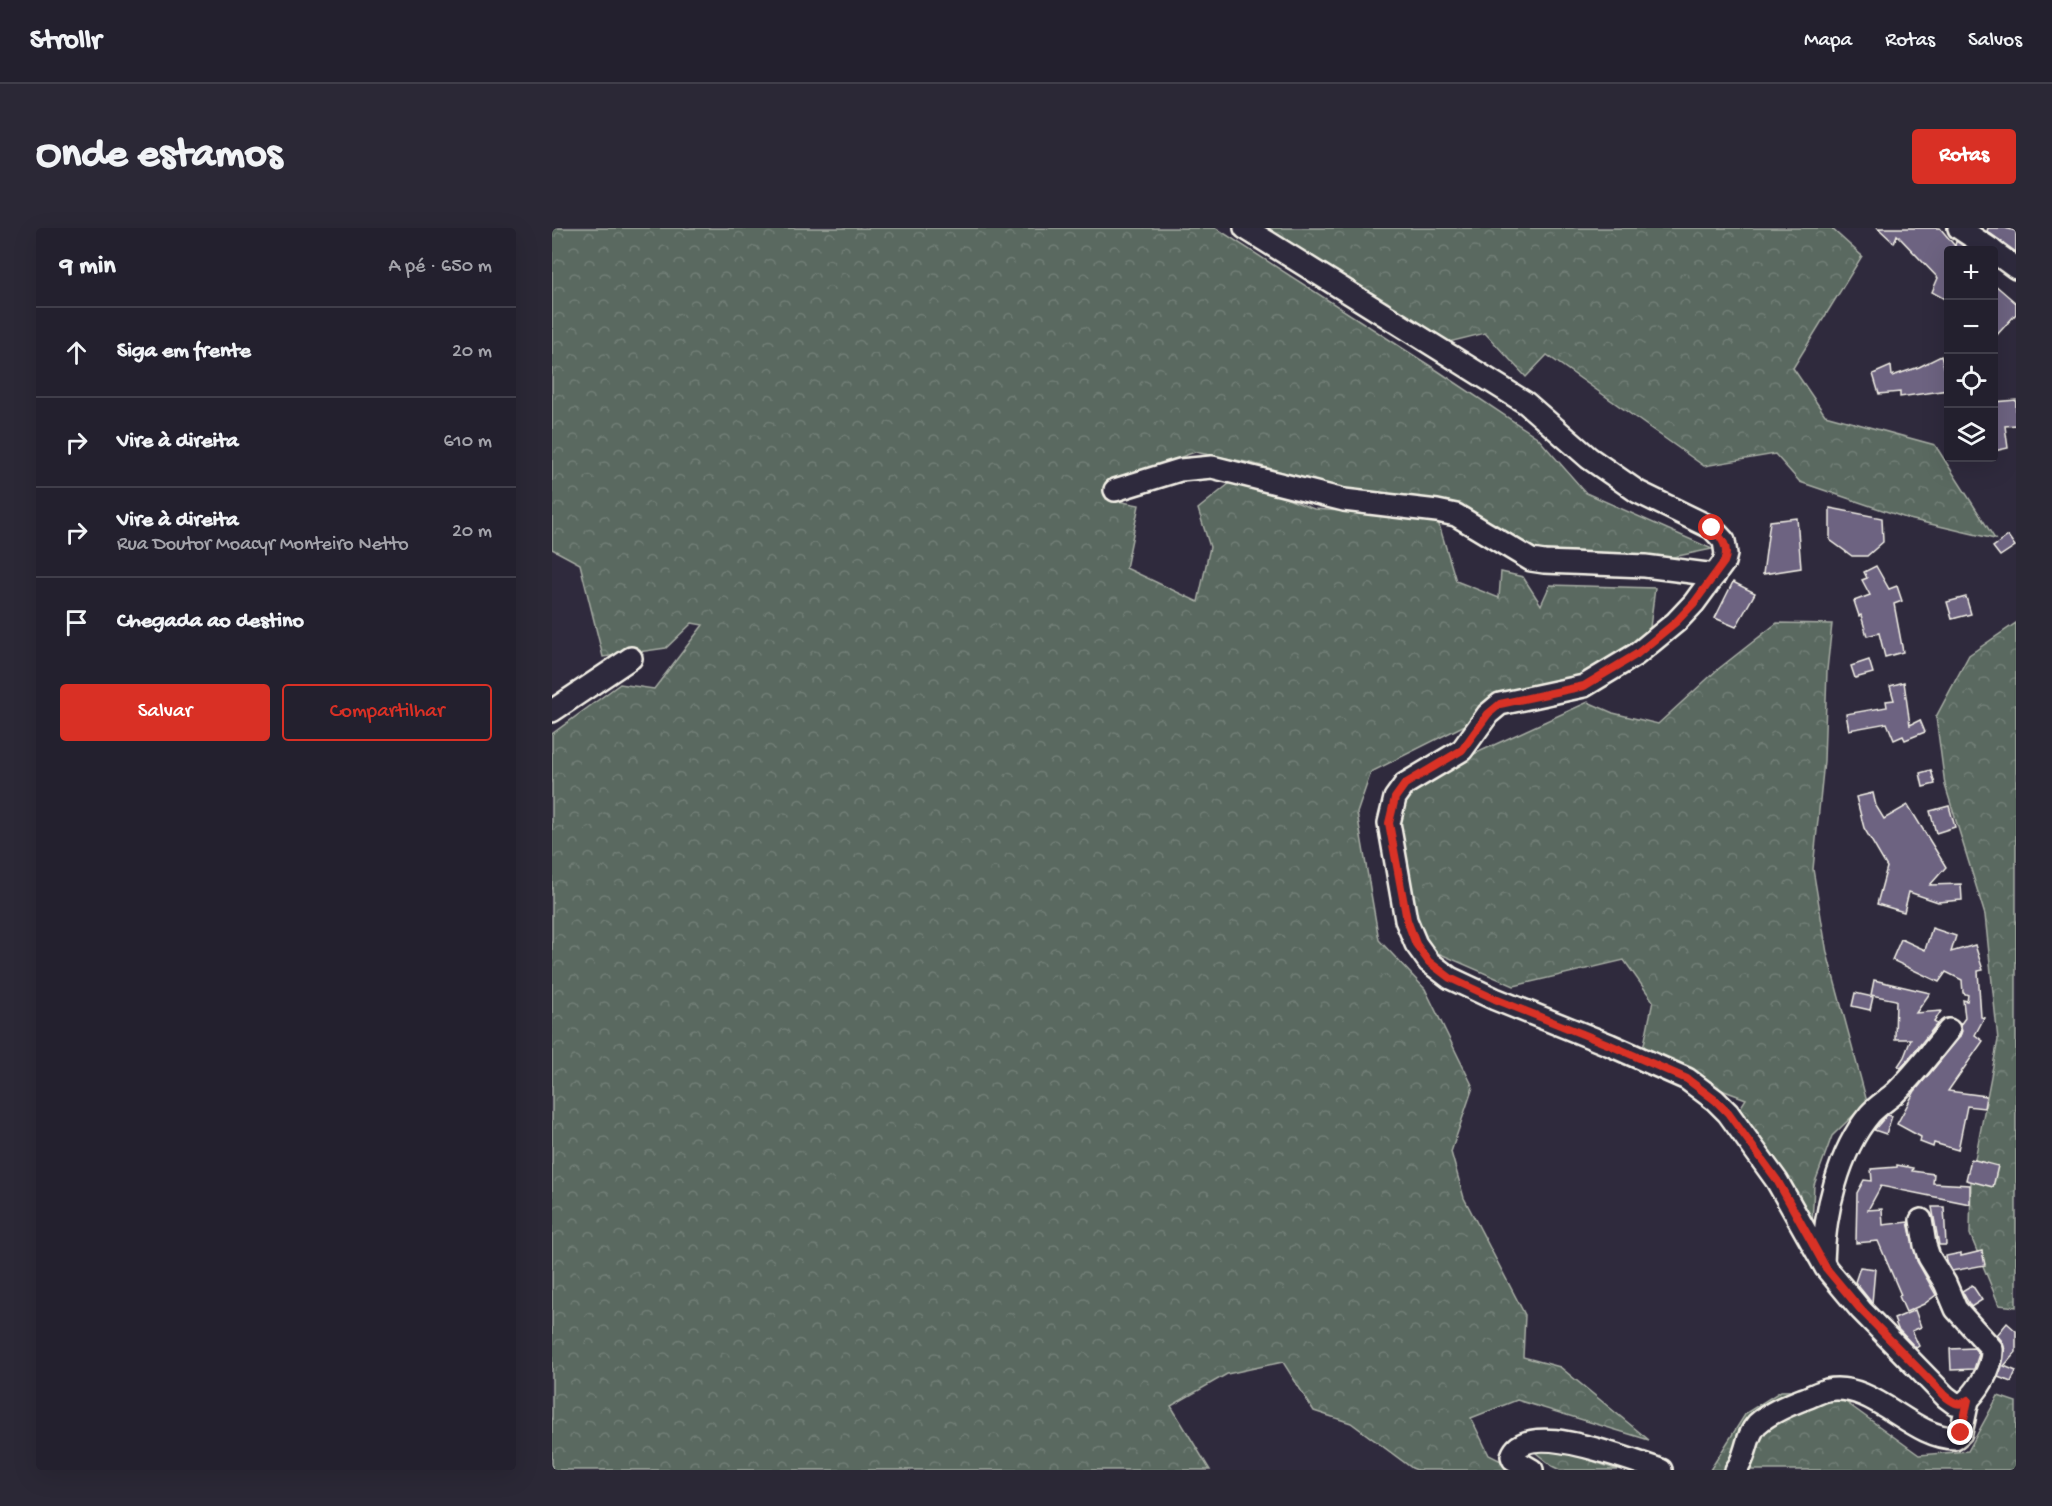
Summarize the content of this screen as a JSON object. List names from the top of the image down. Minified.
{"page":{"header":"Strollr","nav":["Mapa","Rotas","Salvos"],"buttons":["Rotas",["Salvar","Compartilhar"]],"title":"Onde estamos","heading":["9 min","A pé · 650 m"],"map_buttons":["+","−"],"list":[["Siga em frente","20 m"],["Vire à direita","610 m"],["Vire à direita","Rua Doutor Moacyr Monteiro Netto","20 m"],"Chegada ao destino"]}}
